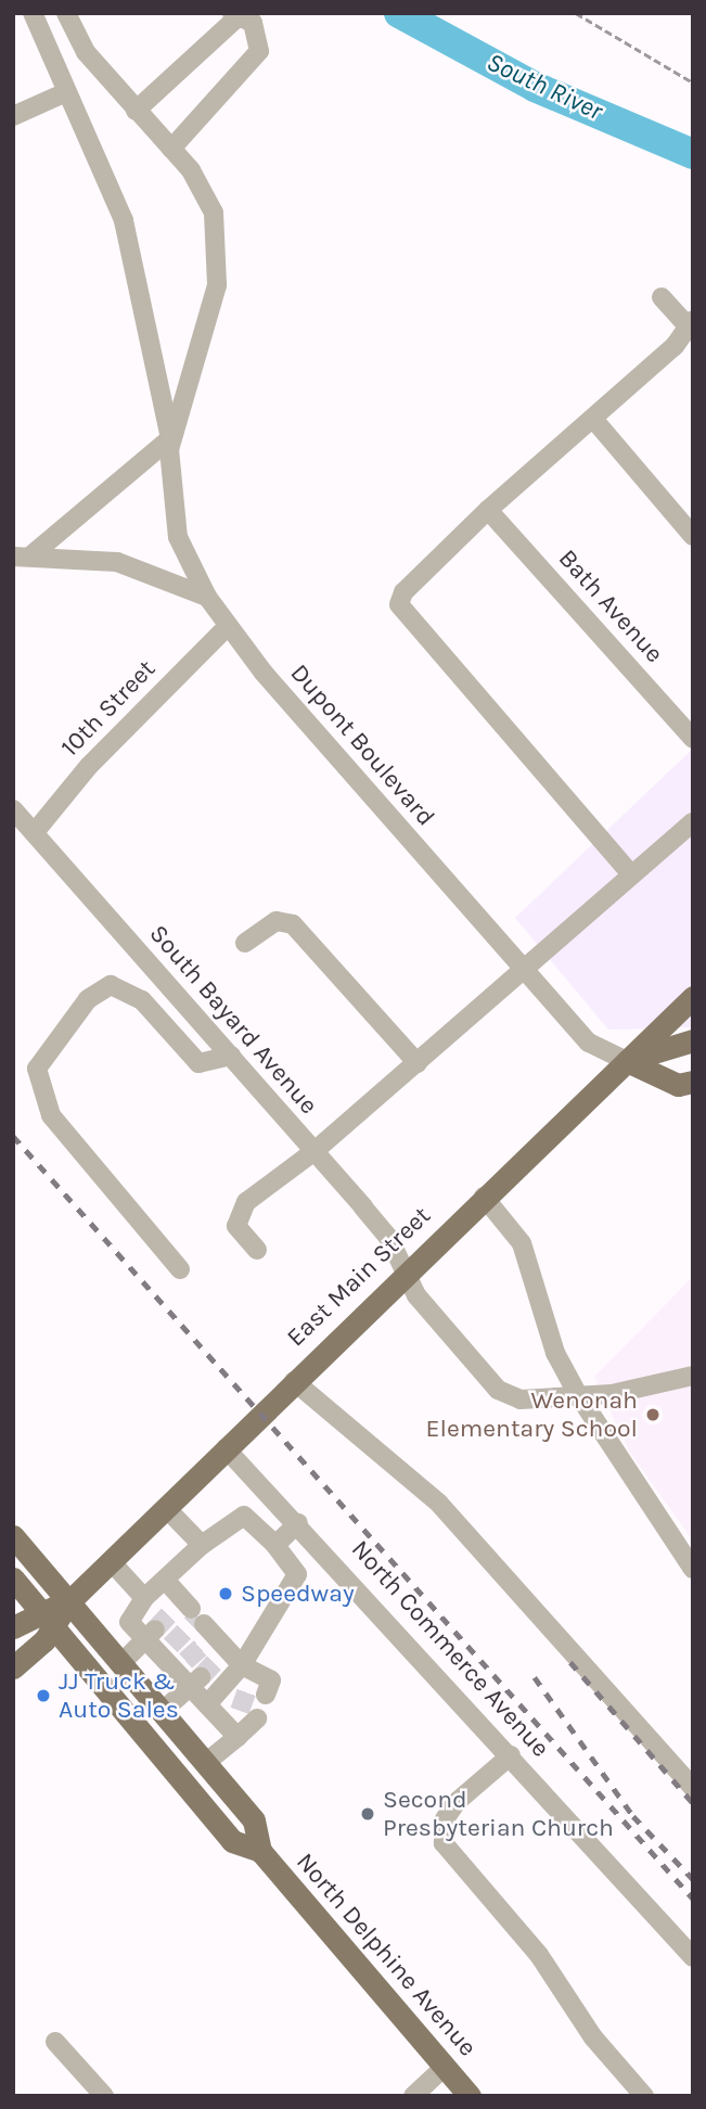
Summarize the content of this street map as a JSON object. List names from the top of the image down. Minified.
{"streets":{"main road":["East Main Street","North Delphine Avenue"],"street":["Bath Avenue","10th Street","Dupont Boulevard","South Bayard Avenue","North Commerce Avenue"]},"crossings":[["10th Street","Dupont Boulevard"],["10th Street","South Bayard Avenue"],["Dupont Boulevard","East Main Street"],["South Bayard Avenue","East Main Street"],["East Main Street","North Commerce Avenue"],["East Main Street","North Delphine Avenue"]],"water":["South River"],"places":["Wenonah Elementary School","Speedway","JJ Truck & Auto Sales","Second Presbyterian Church"]}
